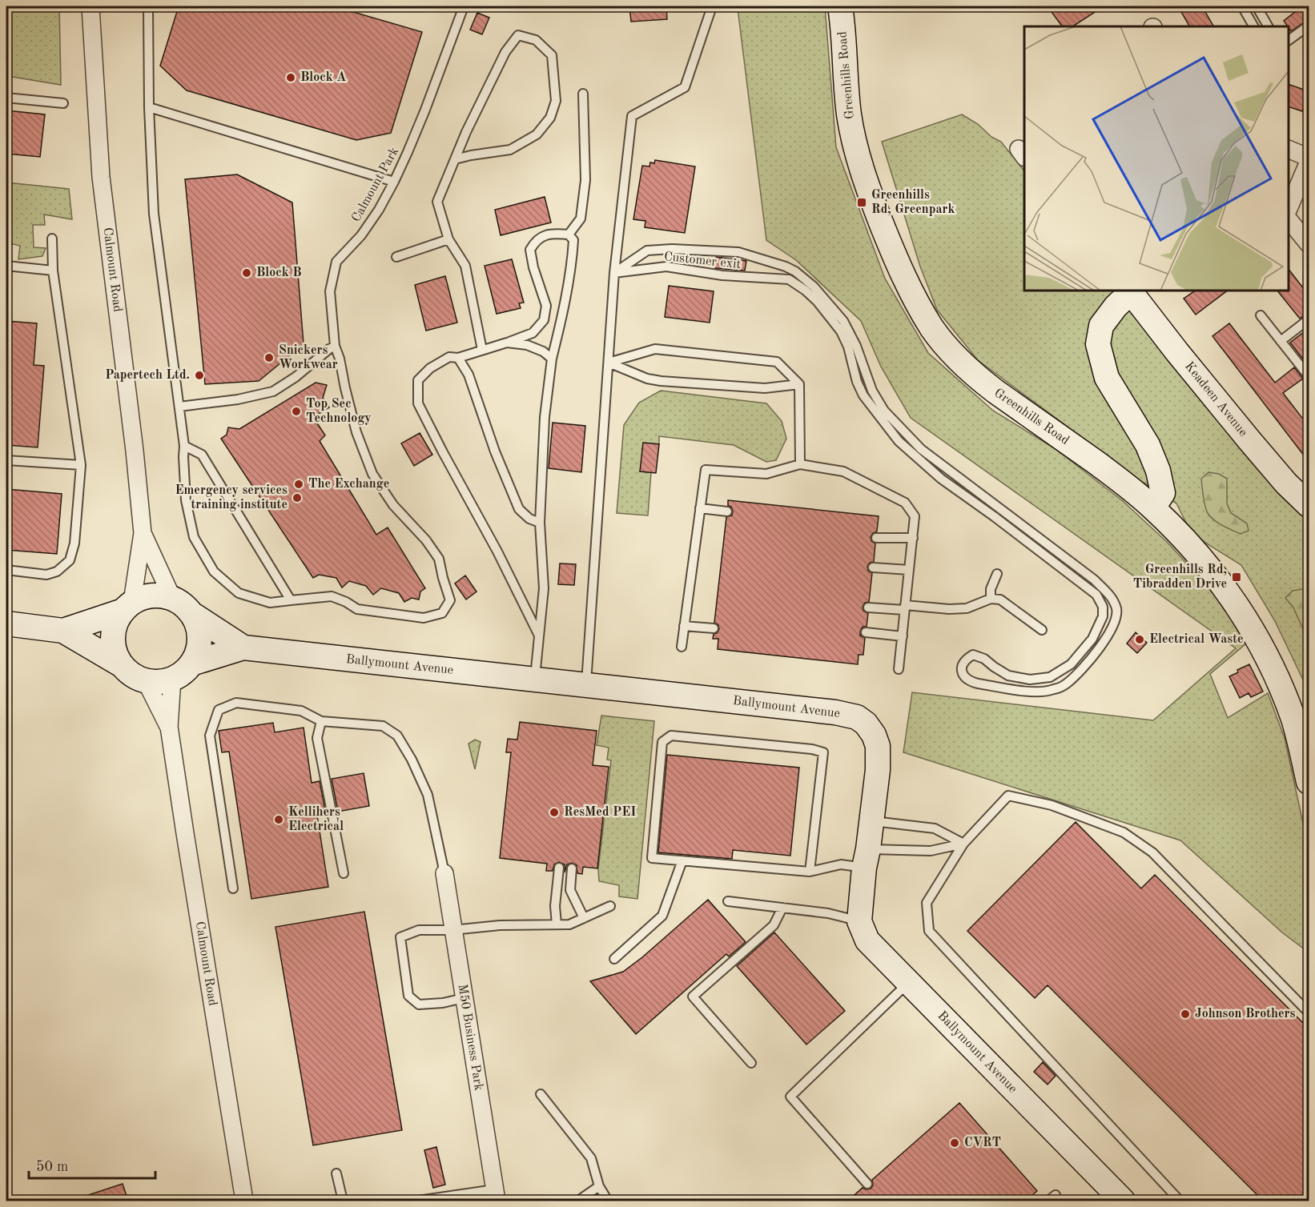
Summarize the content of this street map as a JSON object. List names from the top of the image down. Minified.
{"streets":{"street":["Greenhills Road","Calmount Road","Keadeen Avenue","Ballymount Avenue","M50 Business Park"],"lane":["Calmount Park","Customer exit"]},"crossings":[["Calmount Road","Ballymount Avenue"]],"places":{"other":["Block A","Block B","Snickers Workwear","Papertech Ltd.","Top Sec Technology","The Exchange","Emergency services training institute","Electrical Waste","ResMed PEI","Kellihers Electrical","Johnson Brothers","CVRT"],"transit":["Greenhills Rd, Greenpark","Greenhills Rd, Tibradden Drive"]},"scale_bar":"50 m"}
